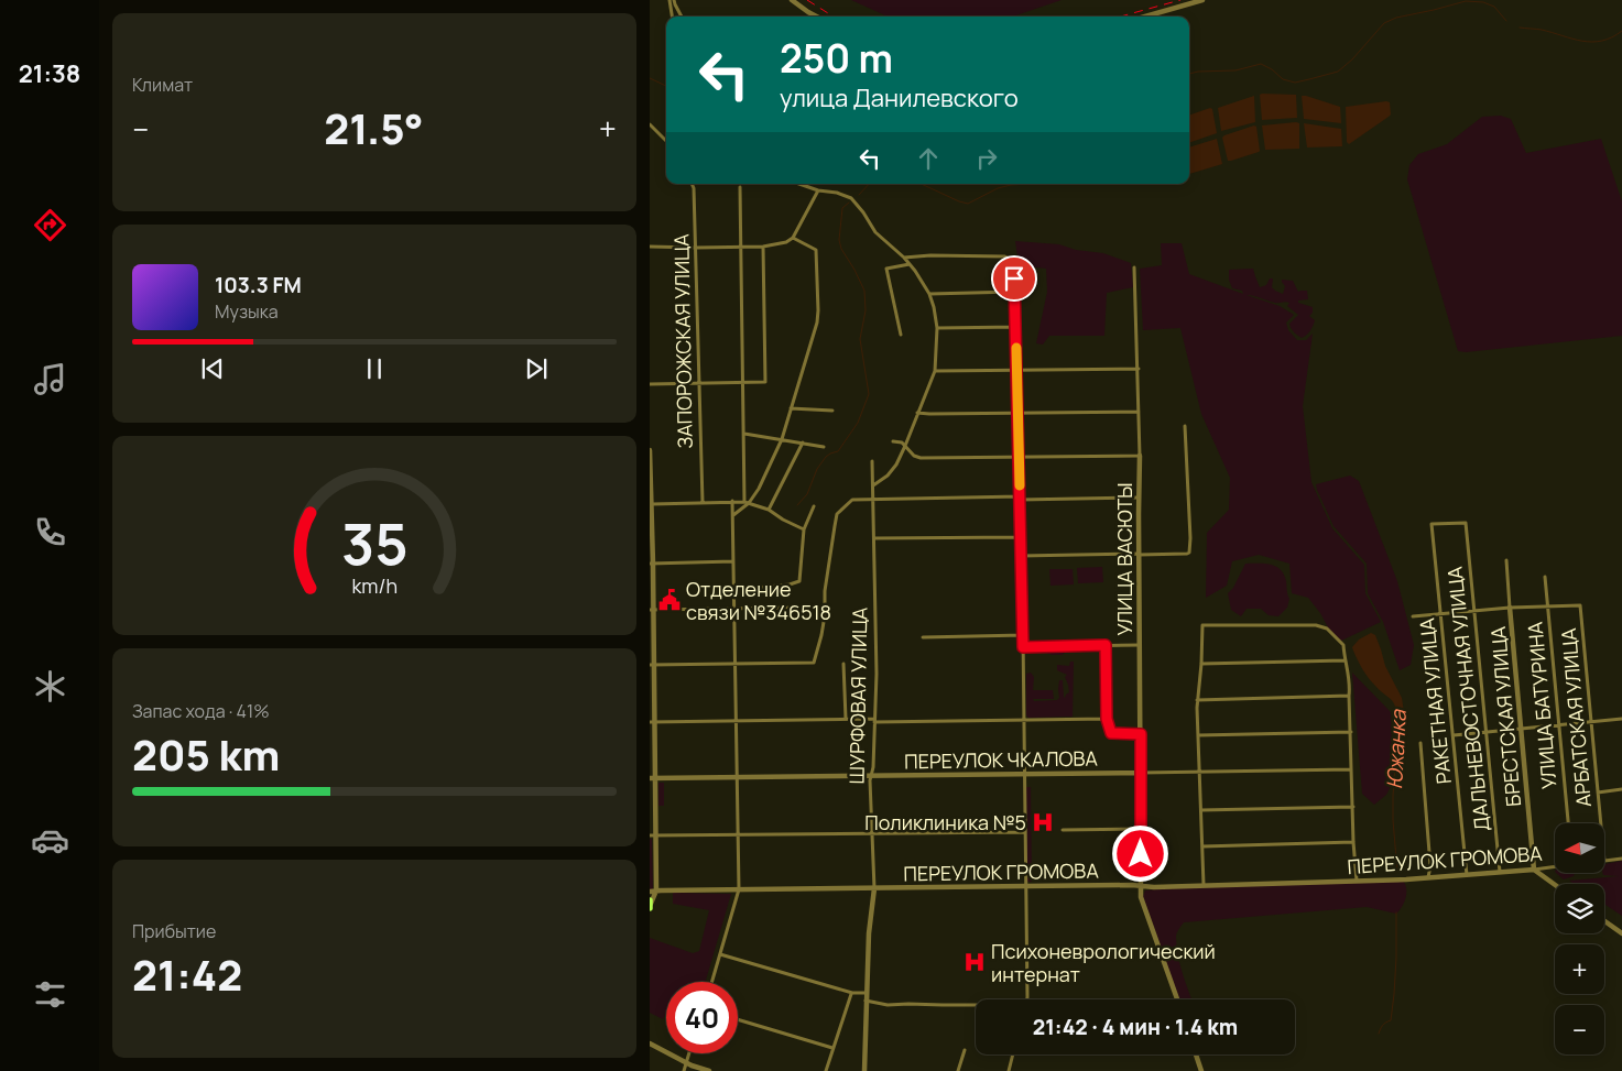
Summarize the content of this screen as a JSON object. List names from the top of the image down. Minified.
{"streets":{"street":["ЗАПОРОЖСКАЯ УЛИЦА","УЛИЦА ВАСЮТЫ","ШУРФОВАЯ УЛИЦА","ДАЛЬНЕВОСТОЧНАЯ УЛИЦА","РАКЕТНАЯ УЛИЦА","УЛИЦА БАТУРИНА","БРЕСТСКАЯ УЛИЦА","АРБАТСКАЯ УЛИЦА","ПЕРЕУЛОК ЧКАЛОВА","ПЕРЕУЛОК ГРОМОВА"]},"crossings":[["УЛИЦА ВАСЮТЫ","ПЕРЕУЛОК ЧКАЛОВА"],["УЛИЦА ВАСЮТЫ","ПЕРЕУЛОК ГРОМОВА"],["ШУРФОВАЯ УЛИЦА","ПЕРЕУЛОК ЧКАЛОВА"],["ШУРФОВАЯ УЛИЦА","ПЕРЕУЛОК ГРОМОВА"],["ДАЛЬНЕВОСТОЧНАЯ УЛИЦА","РАКЕТНАЯ УЛИЦА"],["ДАЛЬНЕВОСТОЧНАЯ УЛИЦА","ПЕРЕУЛОК ГРОМОВА"],["РАКЕТНАЯ УЛИЦА","ПЕРЕУЛОК ГРОМОВА"],["УЛИЦА БАТУРИНА","АРБАТСКАЯ УЛИЦА"],["БРЕСТСКАЯ УЛИЦА","ПЕРЕУЛОК ГРОМОВА"]],"water":["Южанка"],"places":{"public building":["Отделение связи №346518"],"hospital":["Поликлиника №5","Психоневрологический интернат"]},"north":"left","page":{"tabs":"21:38","tile":["Климат",["Запас хода · 41%","205 km"],["Прибытие","21:42"]],"turn":["250 m","улица Данилевского"],"heat":["−","21.5°","+"],"song":["103.3 FM","Музыка"],"map_buttons":["+","−"],"limit":"40","trip":"21:42 · 4 мин · 1.4 km","gauge":["35","km/h"]}}
